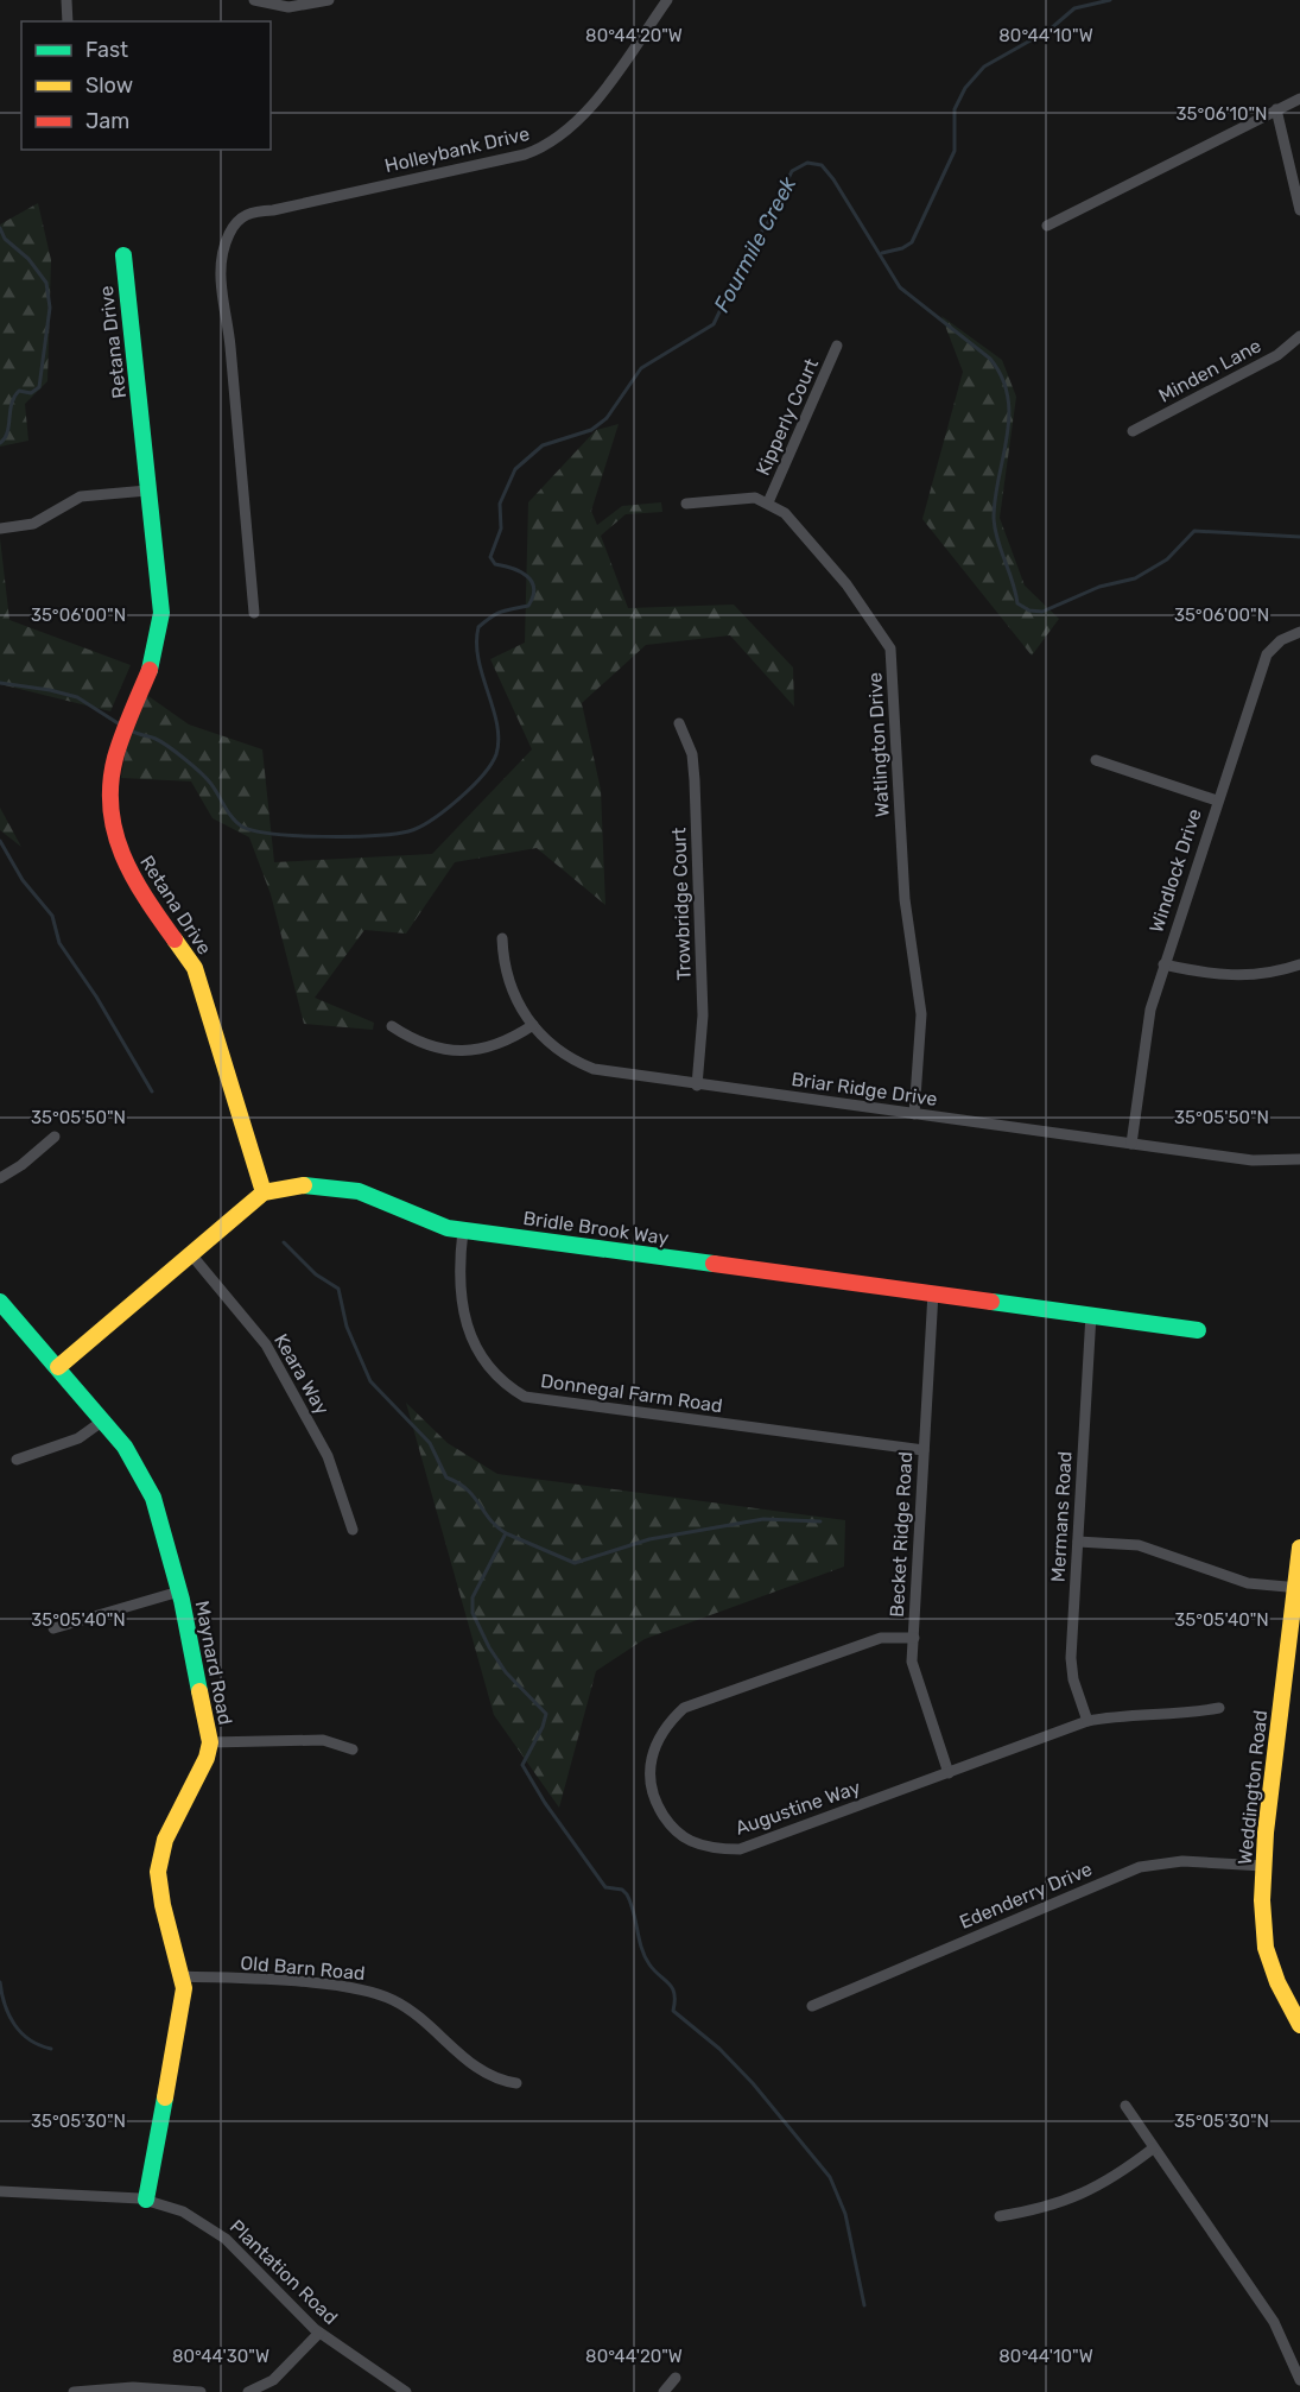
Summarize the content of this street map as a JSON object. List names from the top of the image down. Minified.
{"streets":{"street":["Holleybank Drive","Retana Drive","Minden Lane","Kipperly Court","Watlington Drive","Windlock Drive","Trowbridge Court","Briar Ridge Drive","Bridle Brook Way","Keara Way","Donnegal Farm Road","Mermans Road","Becket Ridge Road","Maynard Road","Weddington Road","Augustine Way","Edenderry Drive","Old Barn Road","Plantation Road"]},"crossings":[["Retana Drive","Bridle Brook Way"],["Kipperly Court","Watlington Drive"],["Watlington Drive","Briar Ridge Drive"],["Windlock Drive","Briar Ridge Drive"],["Trowbridge Court","Briar Ridge Drive"],["Bridle Brook Way","Keara Way"],["Bridle Brook Way","Donnegal Farm Road"],["Bridle Brook Way","Mermans Road"],["Bridle Brook Way","Becket Ridge Road"],["Bridle Brook Way","Maynard Road"],["Donnegal Farm Road","Becket Ridge Road"],["Mermans Road","Augustine Way"],["Becket Ridge Road","Augustine Way"],["Maynard Road","Old Barn Road"],["Maynard Road","Plantation Road"],["Weddington Road","Edenderry Drive"]],"water":["Fourmile Creek"],"legend":["Fast","Slow","Jam"],"coordinates":["80°44'20\"W","80°44'10\"W","35°06'10\"N","35°06'00\"N","35°05'50\"N","35°05'40\"N","35°05'30\"N","80°44'30\"W"]}
